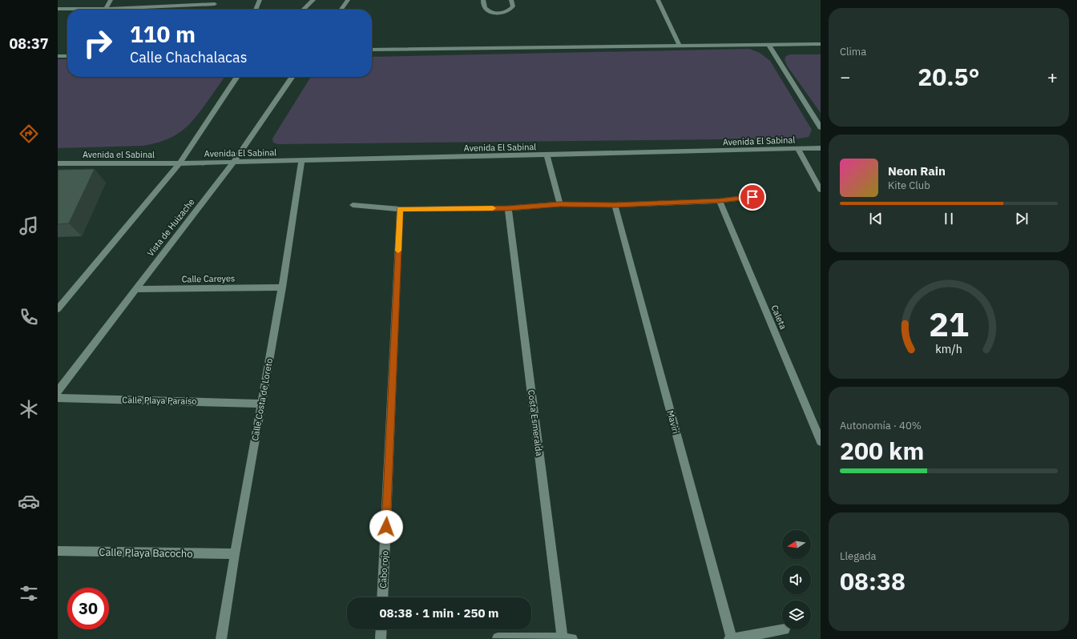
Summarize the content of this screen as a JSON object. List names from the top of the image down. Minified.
{"streets":{"street":["Avenida El Sabinal","Avenida el Sabinal","Vista de Huizache","Calle Careyes","Caleta","Calle Costa de Loreto","Calle Playa Paraíso","Maviri","Costa Esmeralda","Calle Playa Bacocho","Cabo rojo"]},"crossings":[["Avenida El Sabinal","Avenida el Sabinal"],["Avenida El Sabinal","Vista de Huizache"],["Avenida El Sabinal","Calle Costa de Loreto"],["Vista de Huizache","Calle Careyes"],["Calle Careyes","Calle Costa de Loreto"],["Calle Costa de Loreto","Calle Playa Paraíso"],["Calle Costa de Loreto","Calle Playa Bacocho"]],"north":"left","page":{"tabs":"08:37","tile":["Clima",["Autonomía · 40%","200 km"],["Llegada","08:38"]],"turn":["110 m","Calle Chachalacas"],"heat":["−","20.5°","+"],"song":["Neon Rain","Kite Club"],"limit":"30","trip":"08:38 · 1 min · 250 m","gauge":["21","km/h"]}}
